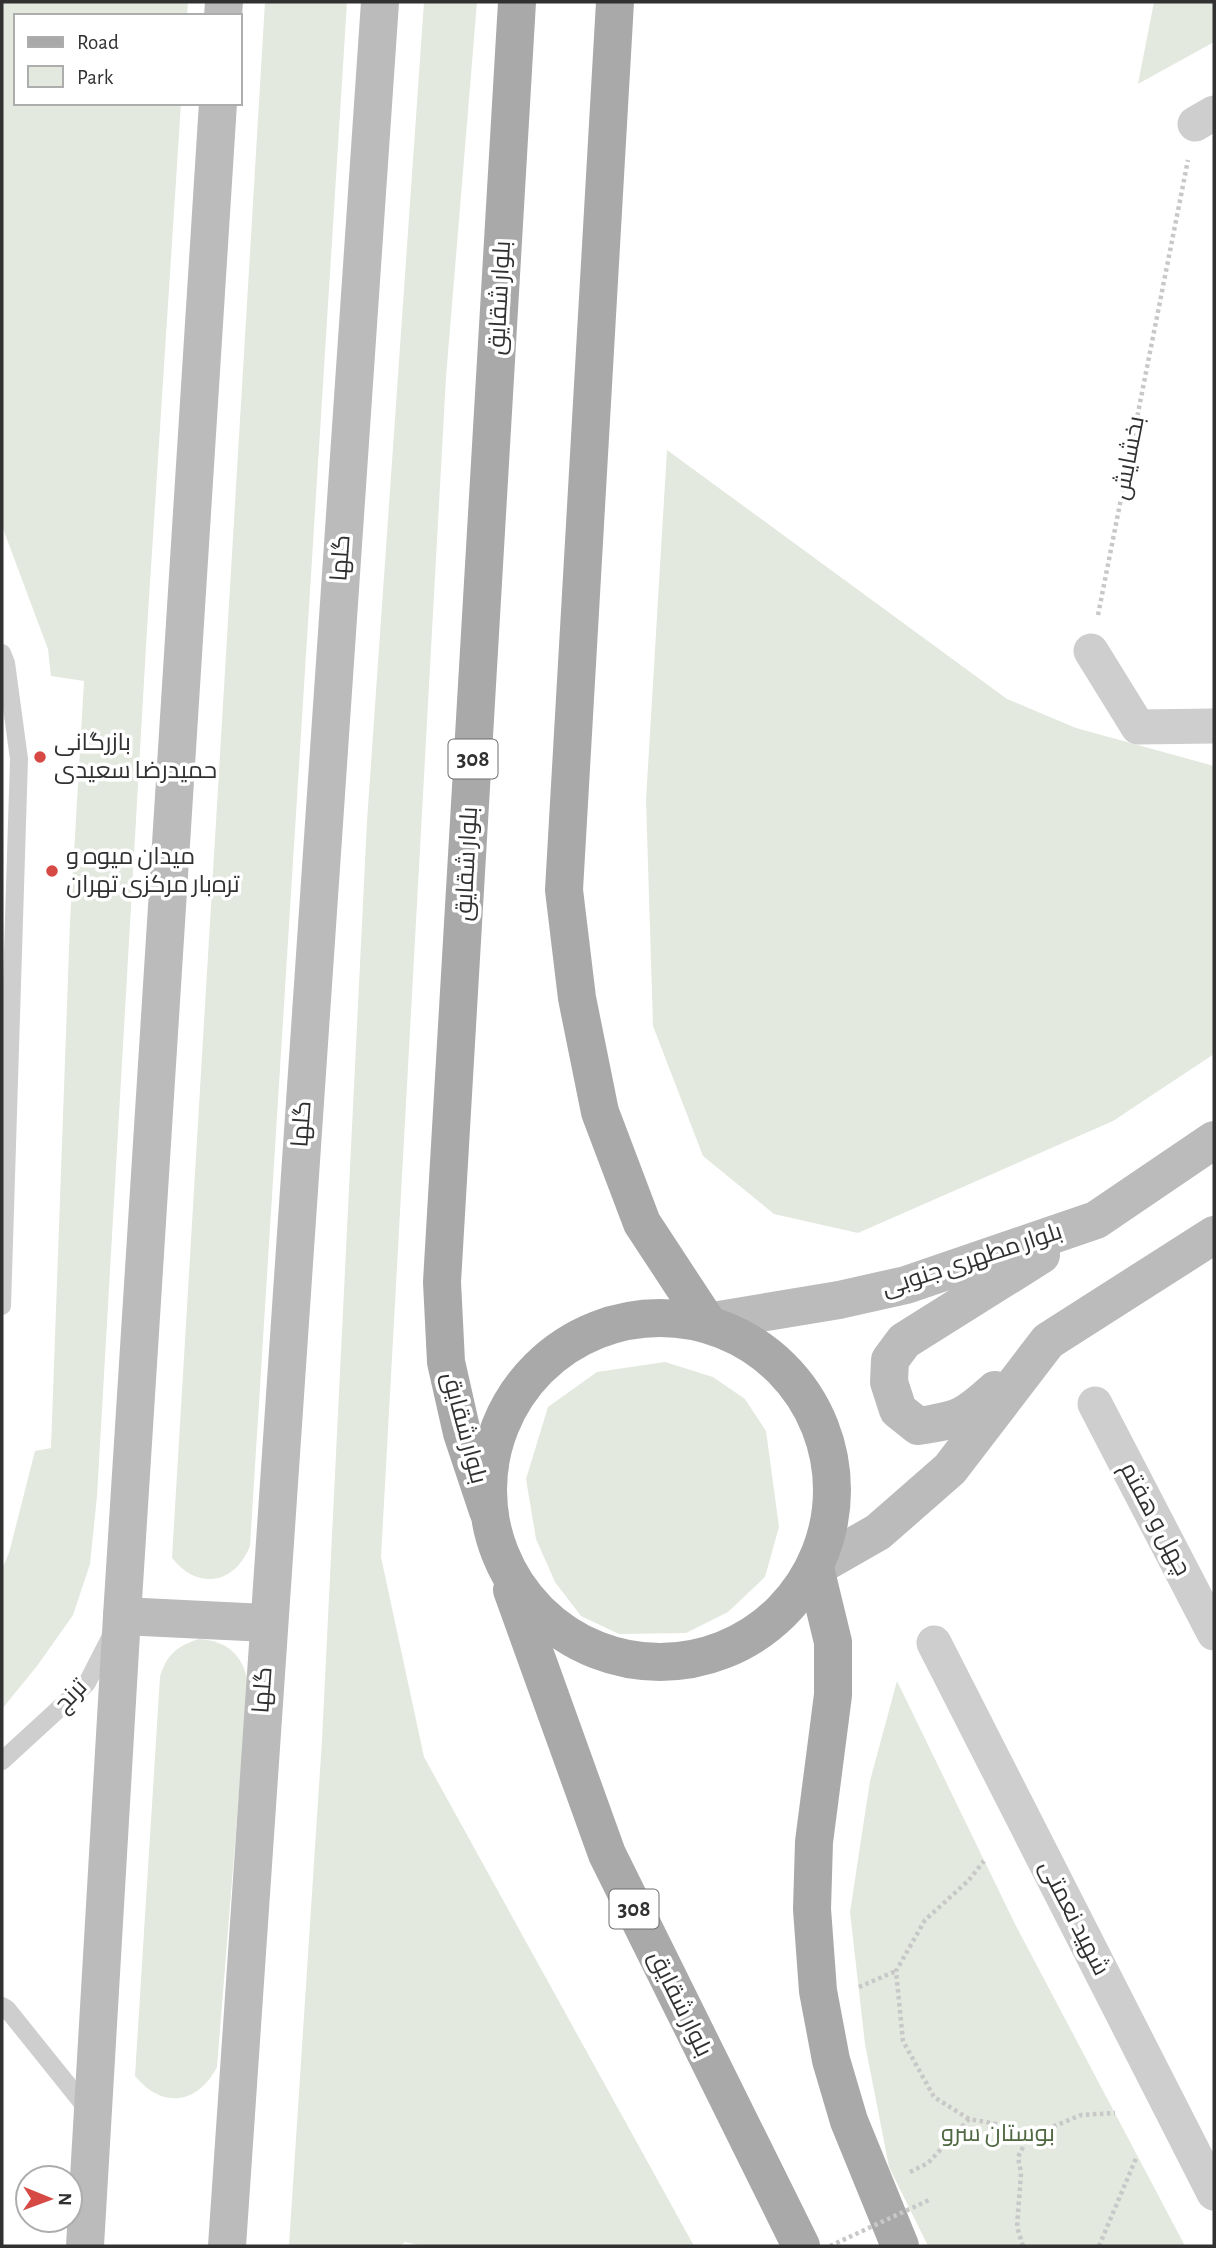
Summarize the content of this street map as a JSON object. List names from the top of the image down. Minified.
{"streets":{"main road":["بلوار شقایق","308"],"street":["گلها","بلوار مطهری جنوبی","چهل و هفتم","شهید نعمتی"],"lane":["ترنج"],"path":["بخشایش"]},"parks":["بوستان سرو"],"places":["بازرگانی حمیدرضا سعیدی","میدان میوه و تره‌بار مرکزی تهران"],"legend":["Road","Park"],"north":"right"}
